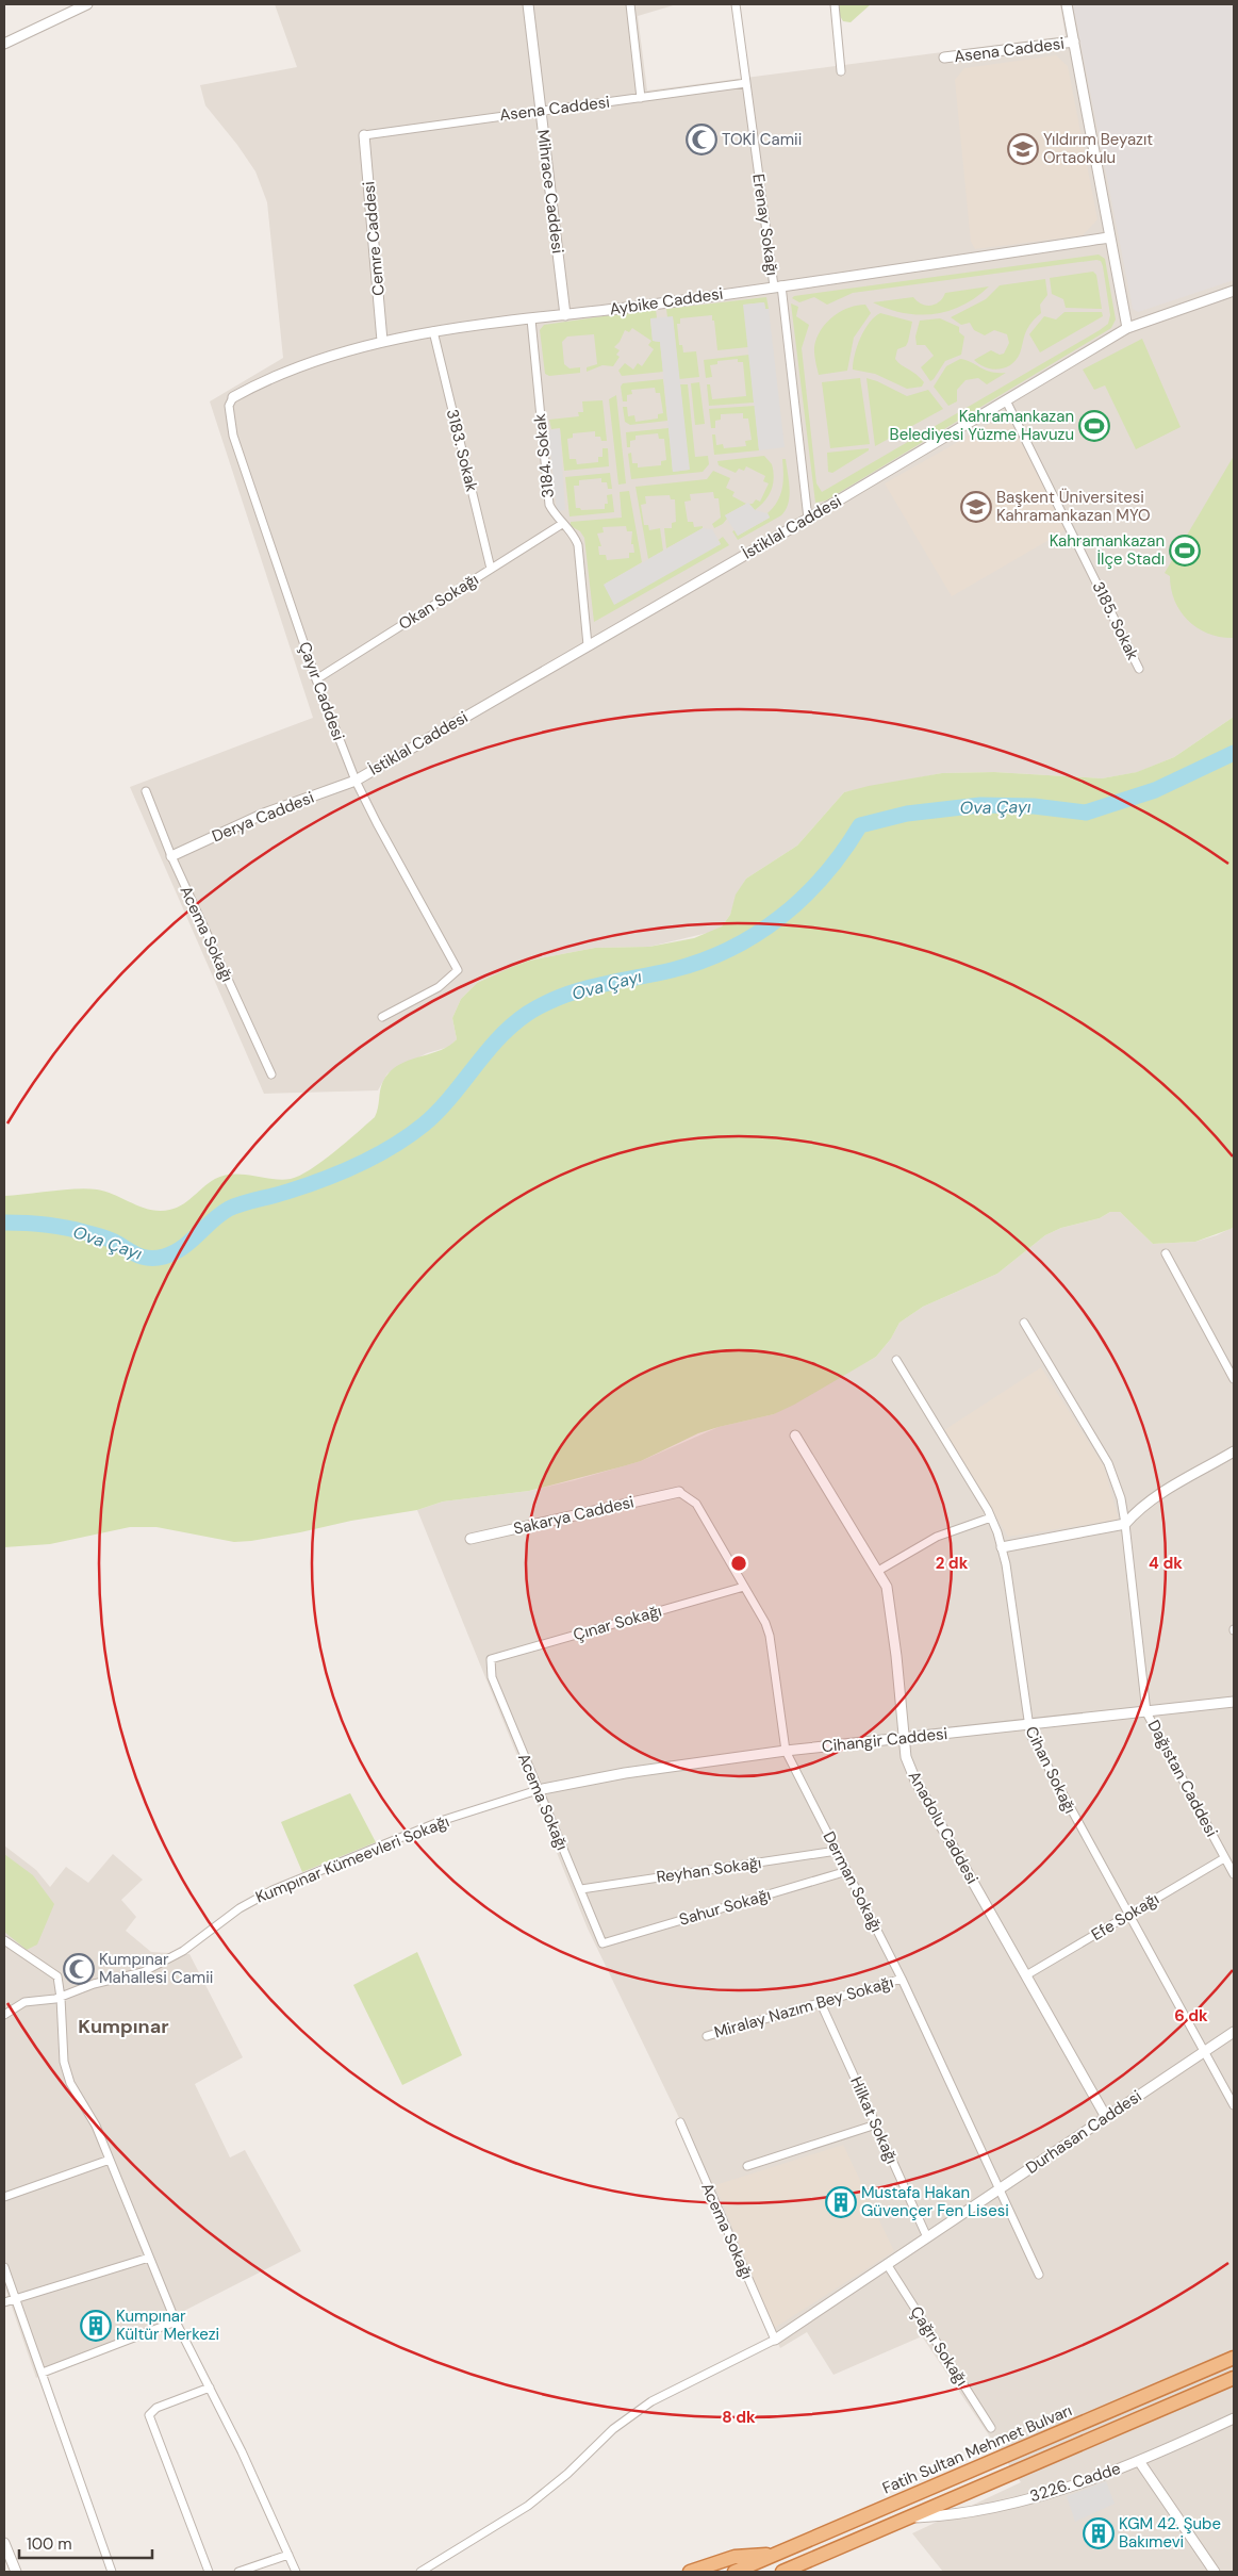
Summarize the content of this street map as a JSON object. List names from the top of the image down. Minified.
{"streets":{"highway":["Fatih Sultan Mehmet Bulvarı"],"street":["Asena Caddesi","Mihrace Caddesi","Erenay Sokağı","Cemre Caddesi","Aybike Caddesi","3183. Sokak","3184. Sokak","İstiklal Caddesi","Okan Sokağı","3185. Sokak","Çayır Caddesi","Derya Caddesi","Acema Sokağı","Sakarya Caddesi","Çınar Sokağı","Cihangir Caddesi","Cihan Sokağı","Dağıstan Caddesi","Anadolu Caddesi","Kumpınar Kümeevleri Sokağı","Reyhan Sokağı","Derman Sokağı","Sahur Sokağı","Efe Sokağı","Miralay Nazım Bey Sokağı","Hilkat Sokağı","Durhasan Caddesi","Çağrı Sokağı","3226. Cadde"]},"crossings":[["Asena Caddesi","Mihrace Caddesi"],["Asena Caddesi","Erenay Sokağı"],["Asena Caddesi","Cemre Caddesi"],["Mihrace Caddesi","Aybike Caddesi"],["Erenay Sokağı","Aybike Caddesi"],["Erenay Sokağı","İstiklal Caddesi"],["Cemre Caddesi","Aybike Caddesi"],["Aybike Caddesi","3183. Sokak"],["Aybike Caddesi","3184. Sokak"],["Aybike Caddesi","Çayır Caddesi"],["3183. Sokak","Okan Sokağı"],["3184. Sokak","İstiklal Caddesi"],["3184. Sokak","Okan Sokağı"],["İstiklal Caddesi","3185. Sokak"],["İstiklal Caddesi","Çayır Caddesi"],["İstiklal Caddesi","Derya Caddesi"],["Okan Sokağı","Çayır Caddesi"],["Çayır Caddesi","Derya Caddesi"],["Derya Caddesi","Acema Sokağı"],["Acema Sokağı","Çınar Sokağı"],["Acema Sokağı","Cihangir Caddesi"],["Acema Sokağı","Kumpınar Kümeevleri Sokağı"],["Acema Sokağı","Reyhan Sokağı"],["Acema Sokağı","Sahur Sokağı"],["Acema Sokağı","Durhasan Caddesi"],["Sakarya Caddesi","Derman Sokağı"],["Çınar Sokağı","Derman Sokağı"],["Cihangir Caddesi","Cihan Sokağı"],["Cihangir Caddesi","Dağıstan Caddesi"],["Cihangir Caddesi","Anadolu Caddesi"],["Cihangir Caddesi","Kumpınar Kümeevleri Sokağı"],["Cihangir Caddesi","Derman Sokağı"],["Cihan Sokağı","Efe Sokağı"],["Cihan Sokağı","Durhasan Caddesi"],["Dağıstan Caddesi","Efe Sokağı"],["Anadolu Caddesi","Efe Sokağı"],["Anadolu Caddesi","Durhasan Caddesi"],["Reyhan Sokağı","Derman Sokağı"],["Derman Sokağı","Sahur Sokağı"],["Derman Sokağı","Miralay Nazım Bey Sokağı"],["Derman Sokağı","Durhasan Caddesi"],["Miralay Nazım Bey Sokağı","Hilkat Sokağı"],["Hilkat Sokağı","Durhasan Caddesi"],["Durhasan Caddesi","Çağrı Sokağı"]],"districts":["Kumpınar"],"water":["Ova Çayı"],"places":{"mosque":["TOKİ Camii","Kumpınar Mahallesi Camii"],"school or university":["Yıldırım Beyazıt Ortaokulu","Başkent Üniversitesi Kahramankazan MYO"],"sports":["Kahramankazan Belediyesi Yüzme Havuzu","Kahramankazan İlçe Stadı"],"building":["Mustafa Hakan Güvençer Fen Lisesi","Kumpınar Kültür Merkezi","KGM 42. Şube Bakımevi"]},"scale_bar":"100 m","rings":["2 dk","4 dk","6 dk","8 dk"]}
